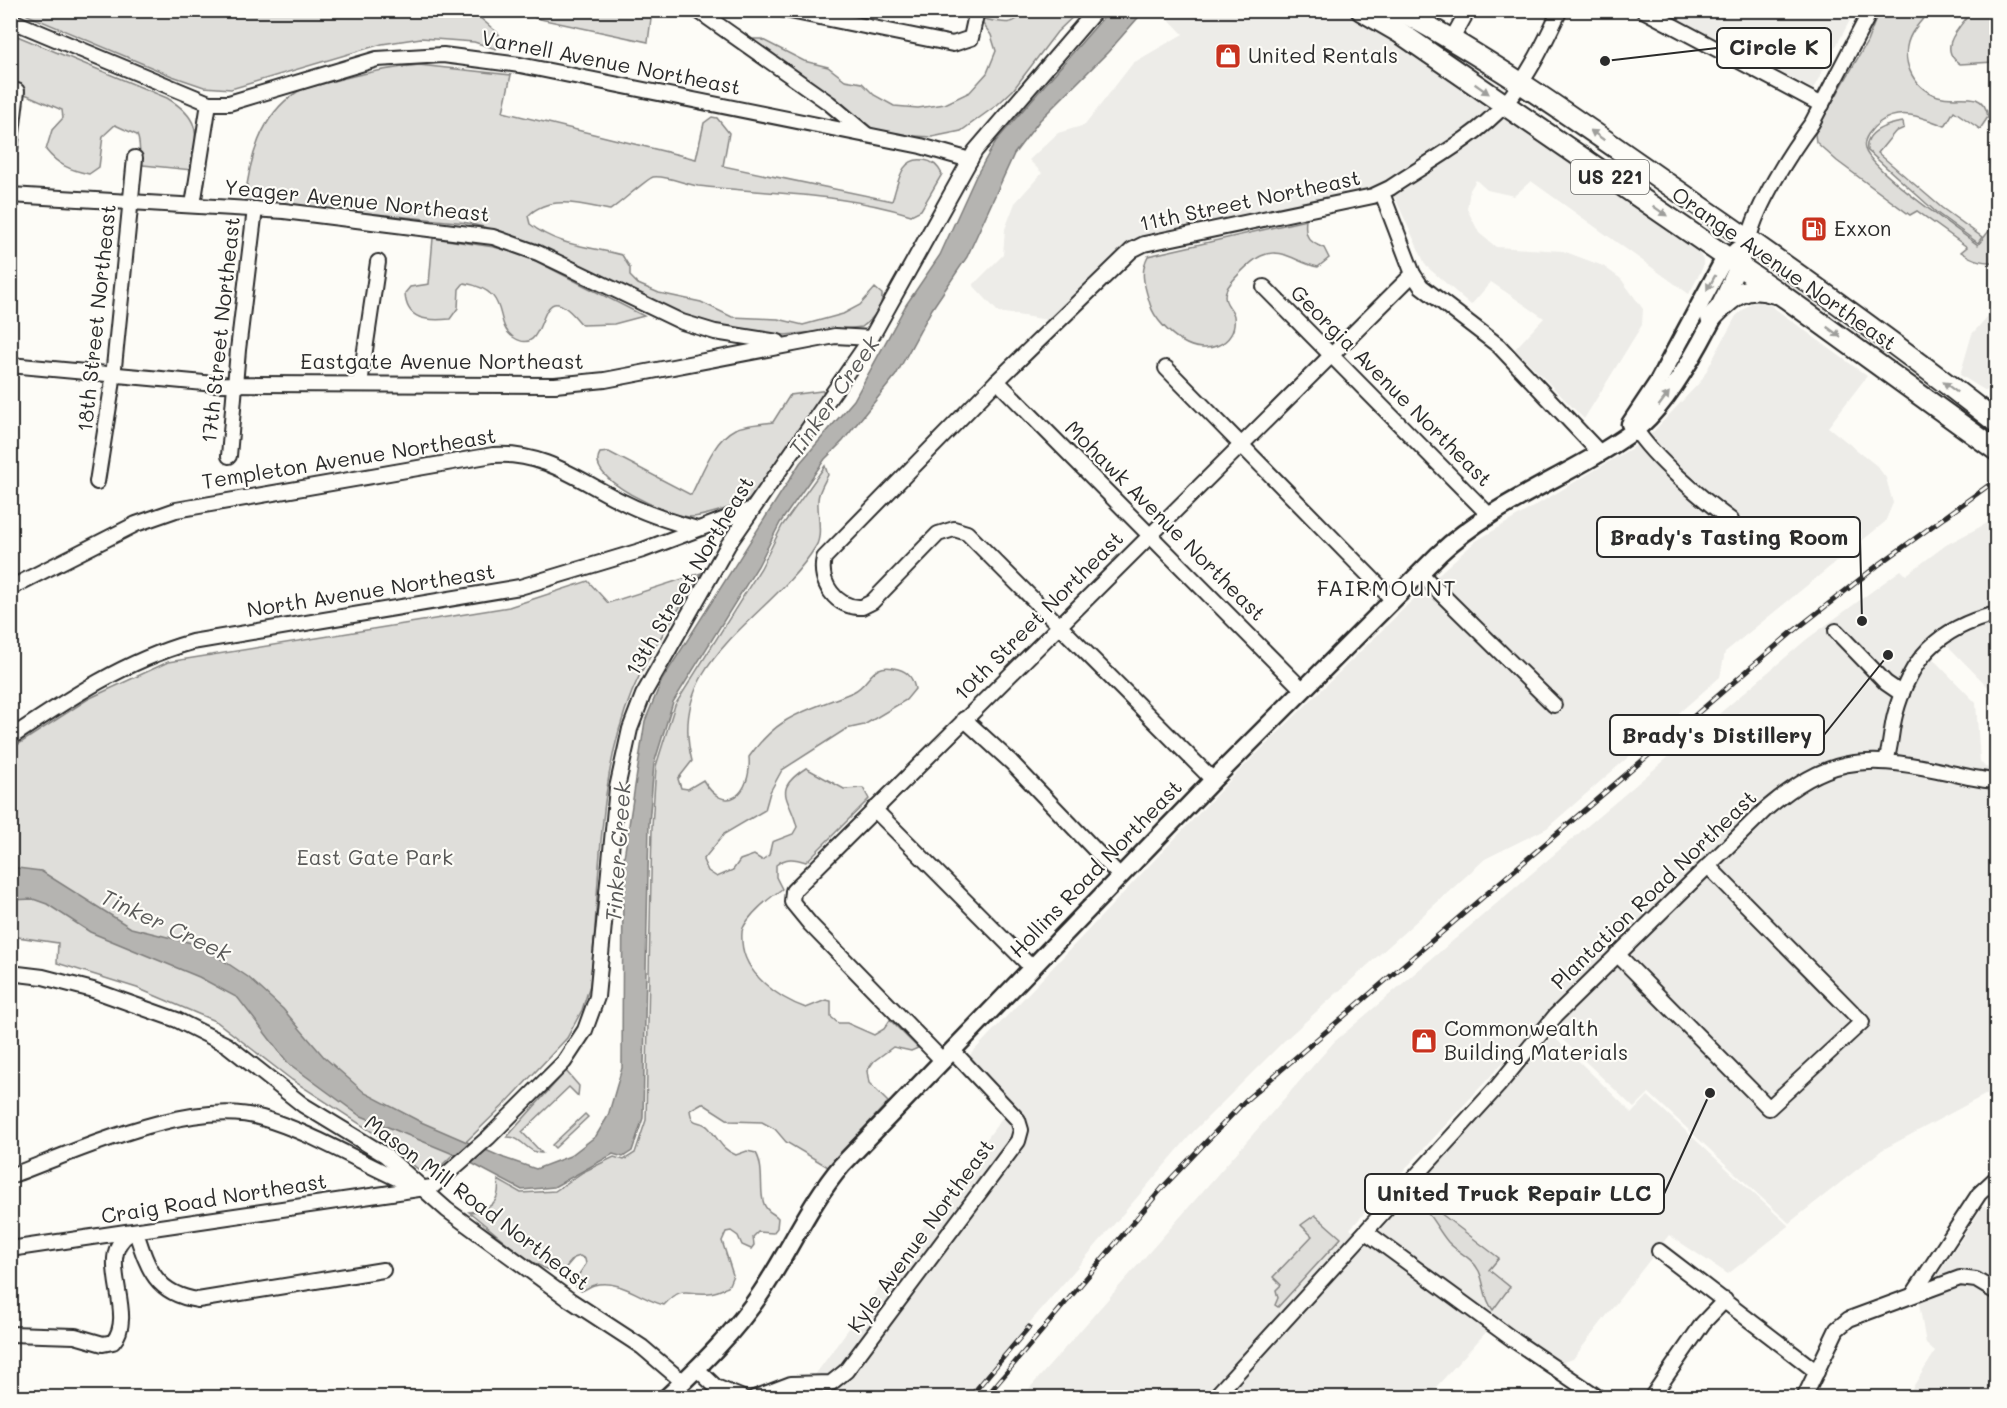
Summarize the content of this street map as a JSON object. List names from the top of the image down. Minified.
{"streets":{"highway":["US 221","Orange Avenue Northeast"],"main road":["Hollins Road Northeast"],"street":["Varnell Avenue Northeast","Yeager Avenue Northeast","11th Street Northeast","18th Street Northeast","17th Street Northeast","Eastgate Avenue Northeast","Georgia Avenue Northeast","Templeton Avenue Northeast","Mohawk Avenue Northeast","13th Street Northeast","North Avenue Northeast","10th Street Northeast","Plantation Road Northeast","Craig Road Northeast","Mason Mill Road Northeast","Kyle Avenue Northeast"]},"crossings":[["Varnell Avenue Northeast","17th Street Northeast"],["Varnell Avenue Northeast","13th Street Northeast"],["Yeager Avenue Northeast","18th Street Northeast"],["Yeager Avenue Northeast","17th Street Northeast"],["Yeager Avenue Northeast","Eastgate Avenue Northeast"],["11th Street Northeast","Orange Avenue Northeast"],["11th Street Northeast","Mohawk Avenue Northeast"],["11th Street Northeast","10th Street Northeast"],["Orange Avenue Northeast","Hollins Road Northeast"],["18th Street Northeast","Eastgate Avenue Northeast"],["17th Street Northeast","Eastgate Avenue Northeast"],["Eastgate Avenue Northeast","13th Street Northeast"],["Georgia Avenue Northeast","10th Street Northeast"],["Georgia Avenue Northeast","Hollins Road Northeast"],["Templeton Avenue Northeast","North Avenue Northeast"],["Mohawk Avenue Northeast","10th Street Northeast"],["Mohawk Avenue Northeast","Hollins Road Northeast"],["13th Street Northeast","North Avenue Northeast"],["13th Street Northeast","Craig Road Northeast"],["13th Street Northeast","Mason Mill Road Northeast"],["10th Street Northeast","Kyle Avenue Northeast"],["Hollins Road Northeast","Mason Mill Road Northeast"],["Hollins Road Northeast","Kyle Avenue Northeast"],["Craig Road Northeast","Mason Mill Road Northeast"]],"districts":["FAIRMOUNT"],"water":["Tinker Creek"],"parks":["East Gate Park"],"places":{"shop":["United Rentals","Commonwealth Building Materials"],"other":["Circle K","Brady's Tasting Room","Brady's Distillery","United Truck Repair LLC"],"fuel station":["Exxon"]}}
